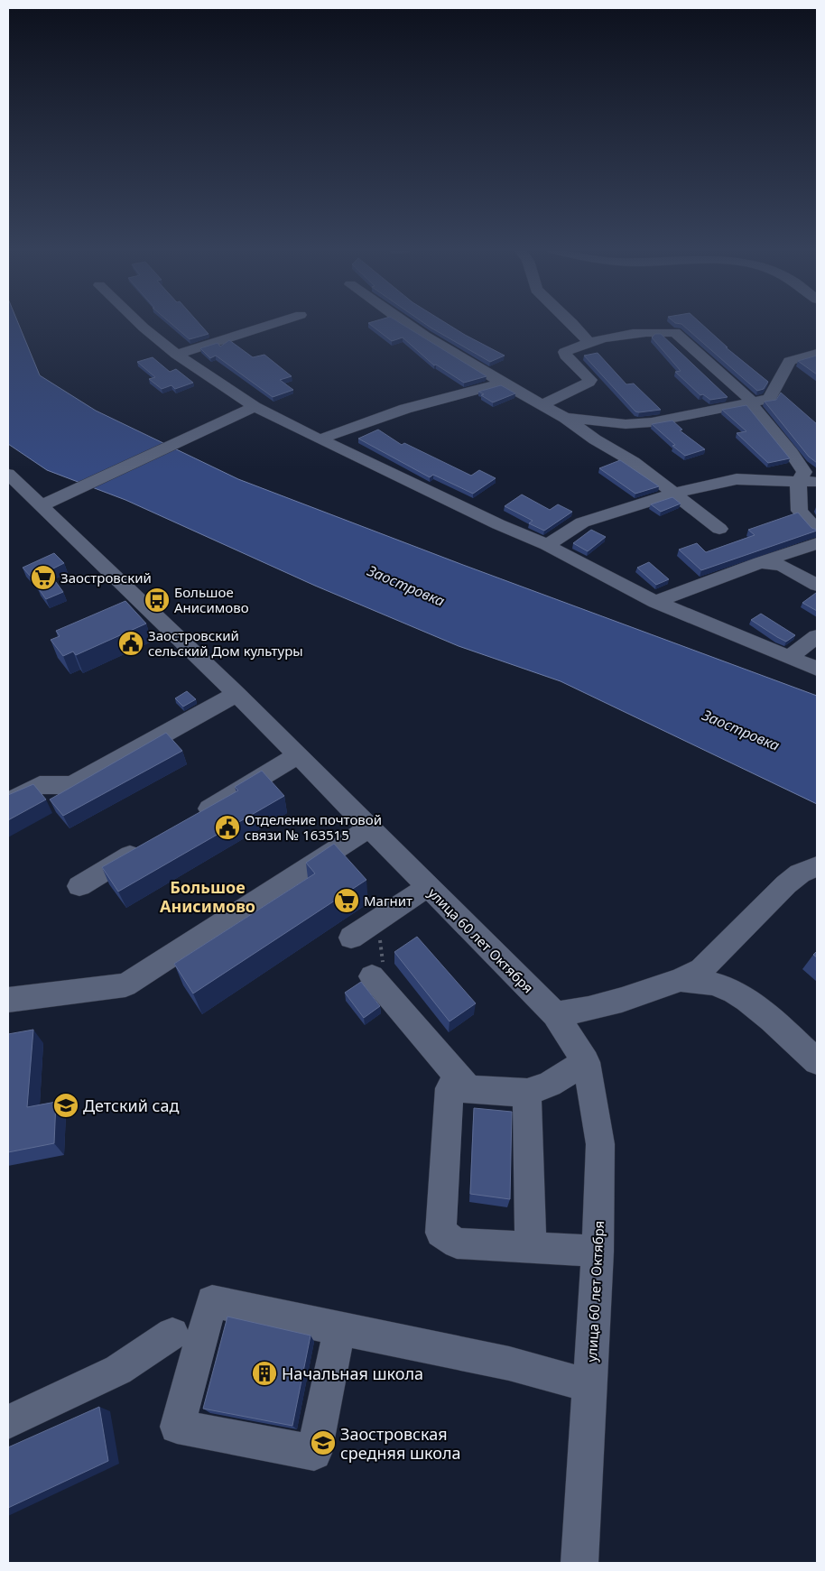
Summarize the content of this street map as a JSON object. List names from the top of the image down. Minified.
{"streets":{"street":["улица 60 лет Октября"]},"districts":["Большое Анисимово"],"water":["Заостровка"],"places":{"supermarket":["Заостровский","Магнит"],"bus stop":["Большое Анисимово"],"public building":["Заостровский сельский Дом культуры","Отделение почтовой связи № 163515"],"school or university":["Детский сад","Заостровская средняя школа"],"building":["Начальная школа"]}}
